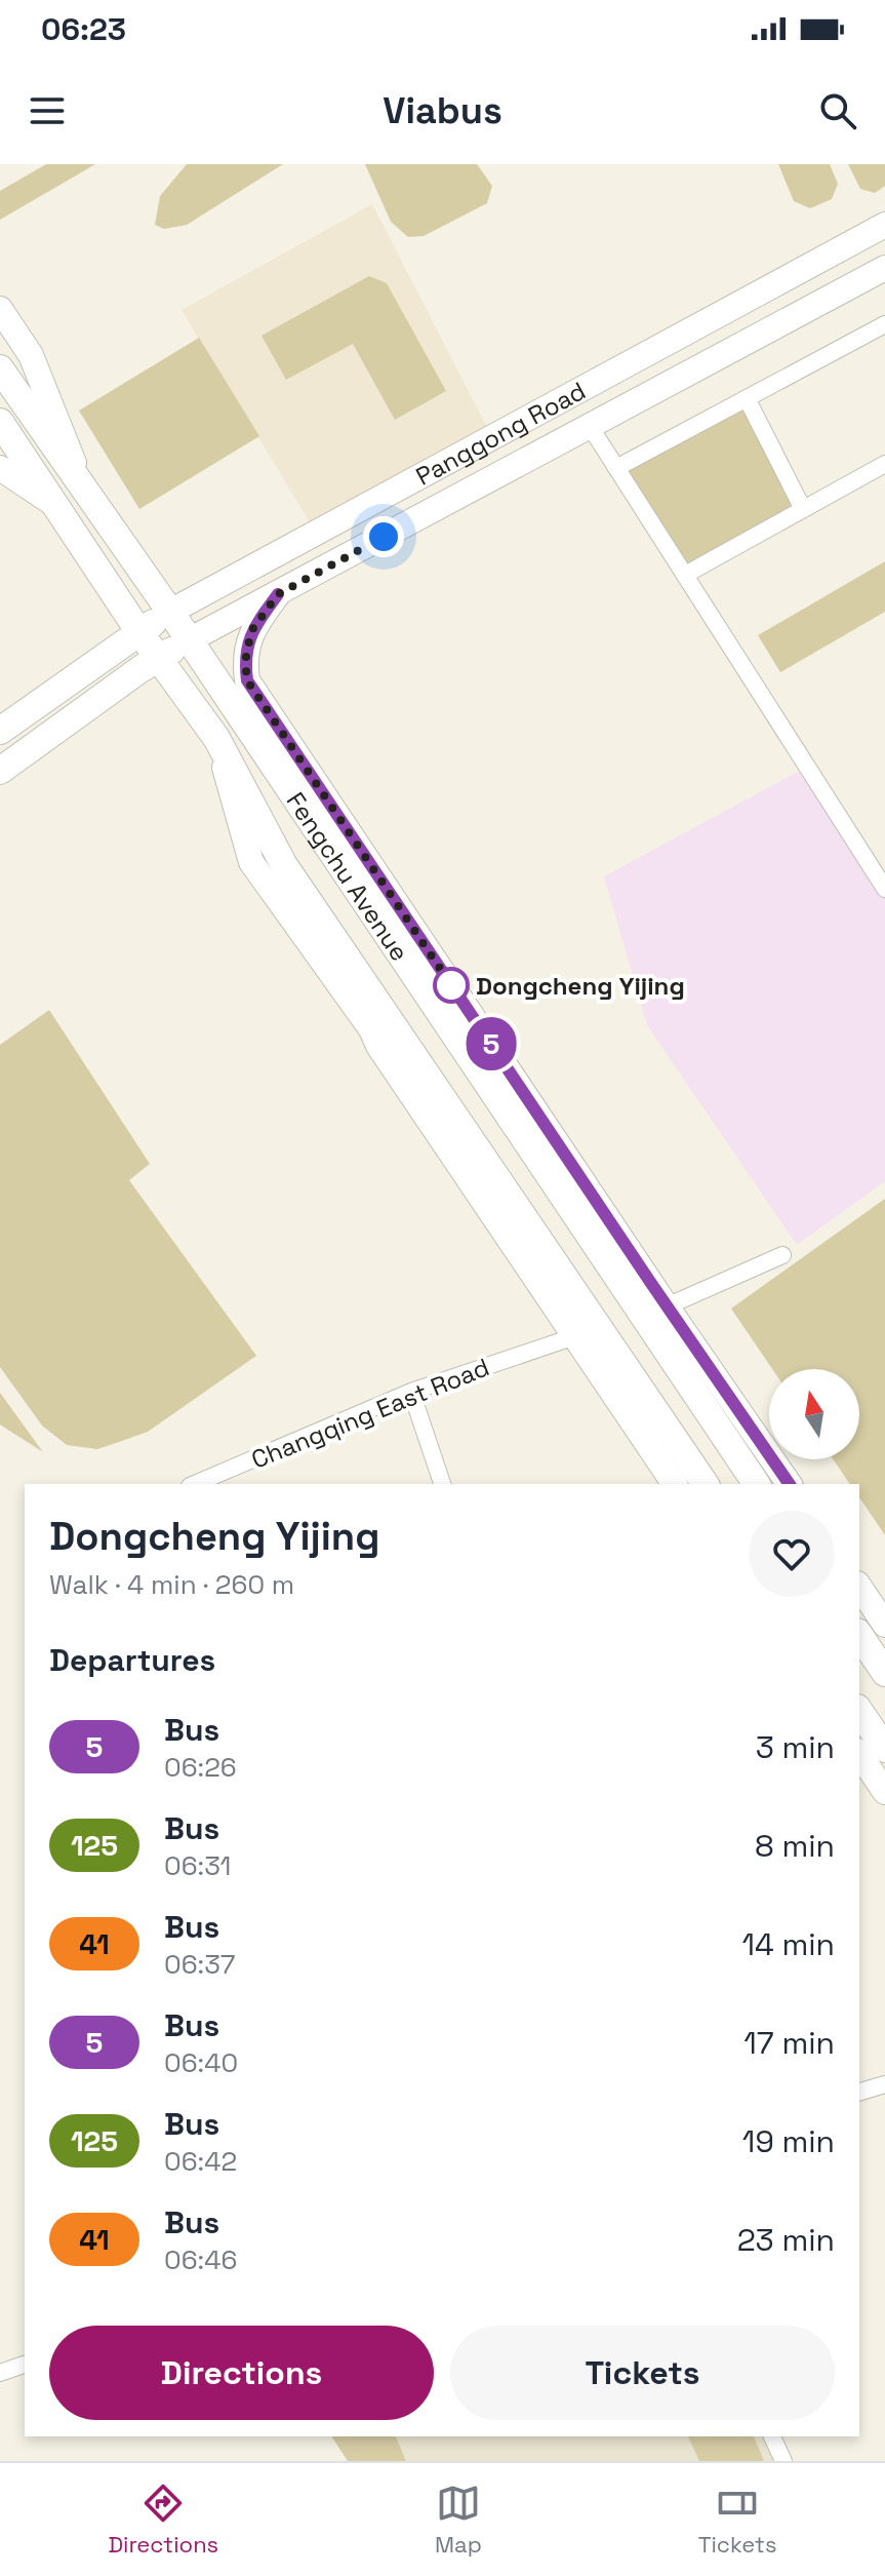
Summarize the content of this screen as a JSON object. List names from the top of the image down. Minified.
{"streets":{"main road":["Panggong Road","Fengchu Avenue"],"street":["Changqing East Road"]},"crossings":[["Panggong Road","Fengchu Avenue"],["Fengchu Avenue","Changqing East Road"]],"places":["Dongcheng Yijing"],"lines":["bus line 5"],"north":"top","page":{"status":"06:23","header":"Viabus","on_map":"5","heading":[["Dongcheng Yijing","Walk · 4 min · 260 m"],"Departures"],"list":[{"mark":"5","name":"Bus","note":"06:26","value":"3 min"},{"mark":"125","name":"Bus","note":"06:31","value":"8 min"},{"mark":"41","name":"Bus","note":"06:37","value":"14 min"},{"mark":"5","name":"Bus","note":"06:40","value":"17 min"},{"mark":"125","name":"Bus","note":"06:42","value":"19 min"},{"mark":"41","name":"Bus","note":"06:46","value":"23 min"}],"buttons":["Directions","Tickets"],"tabs":["Directions","Map","Tickets"]}}
